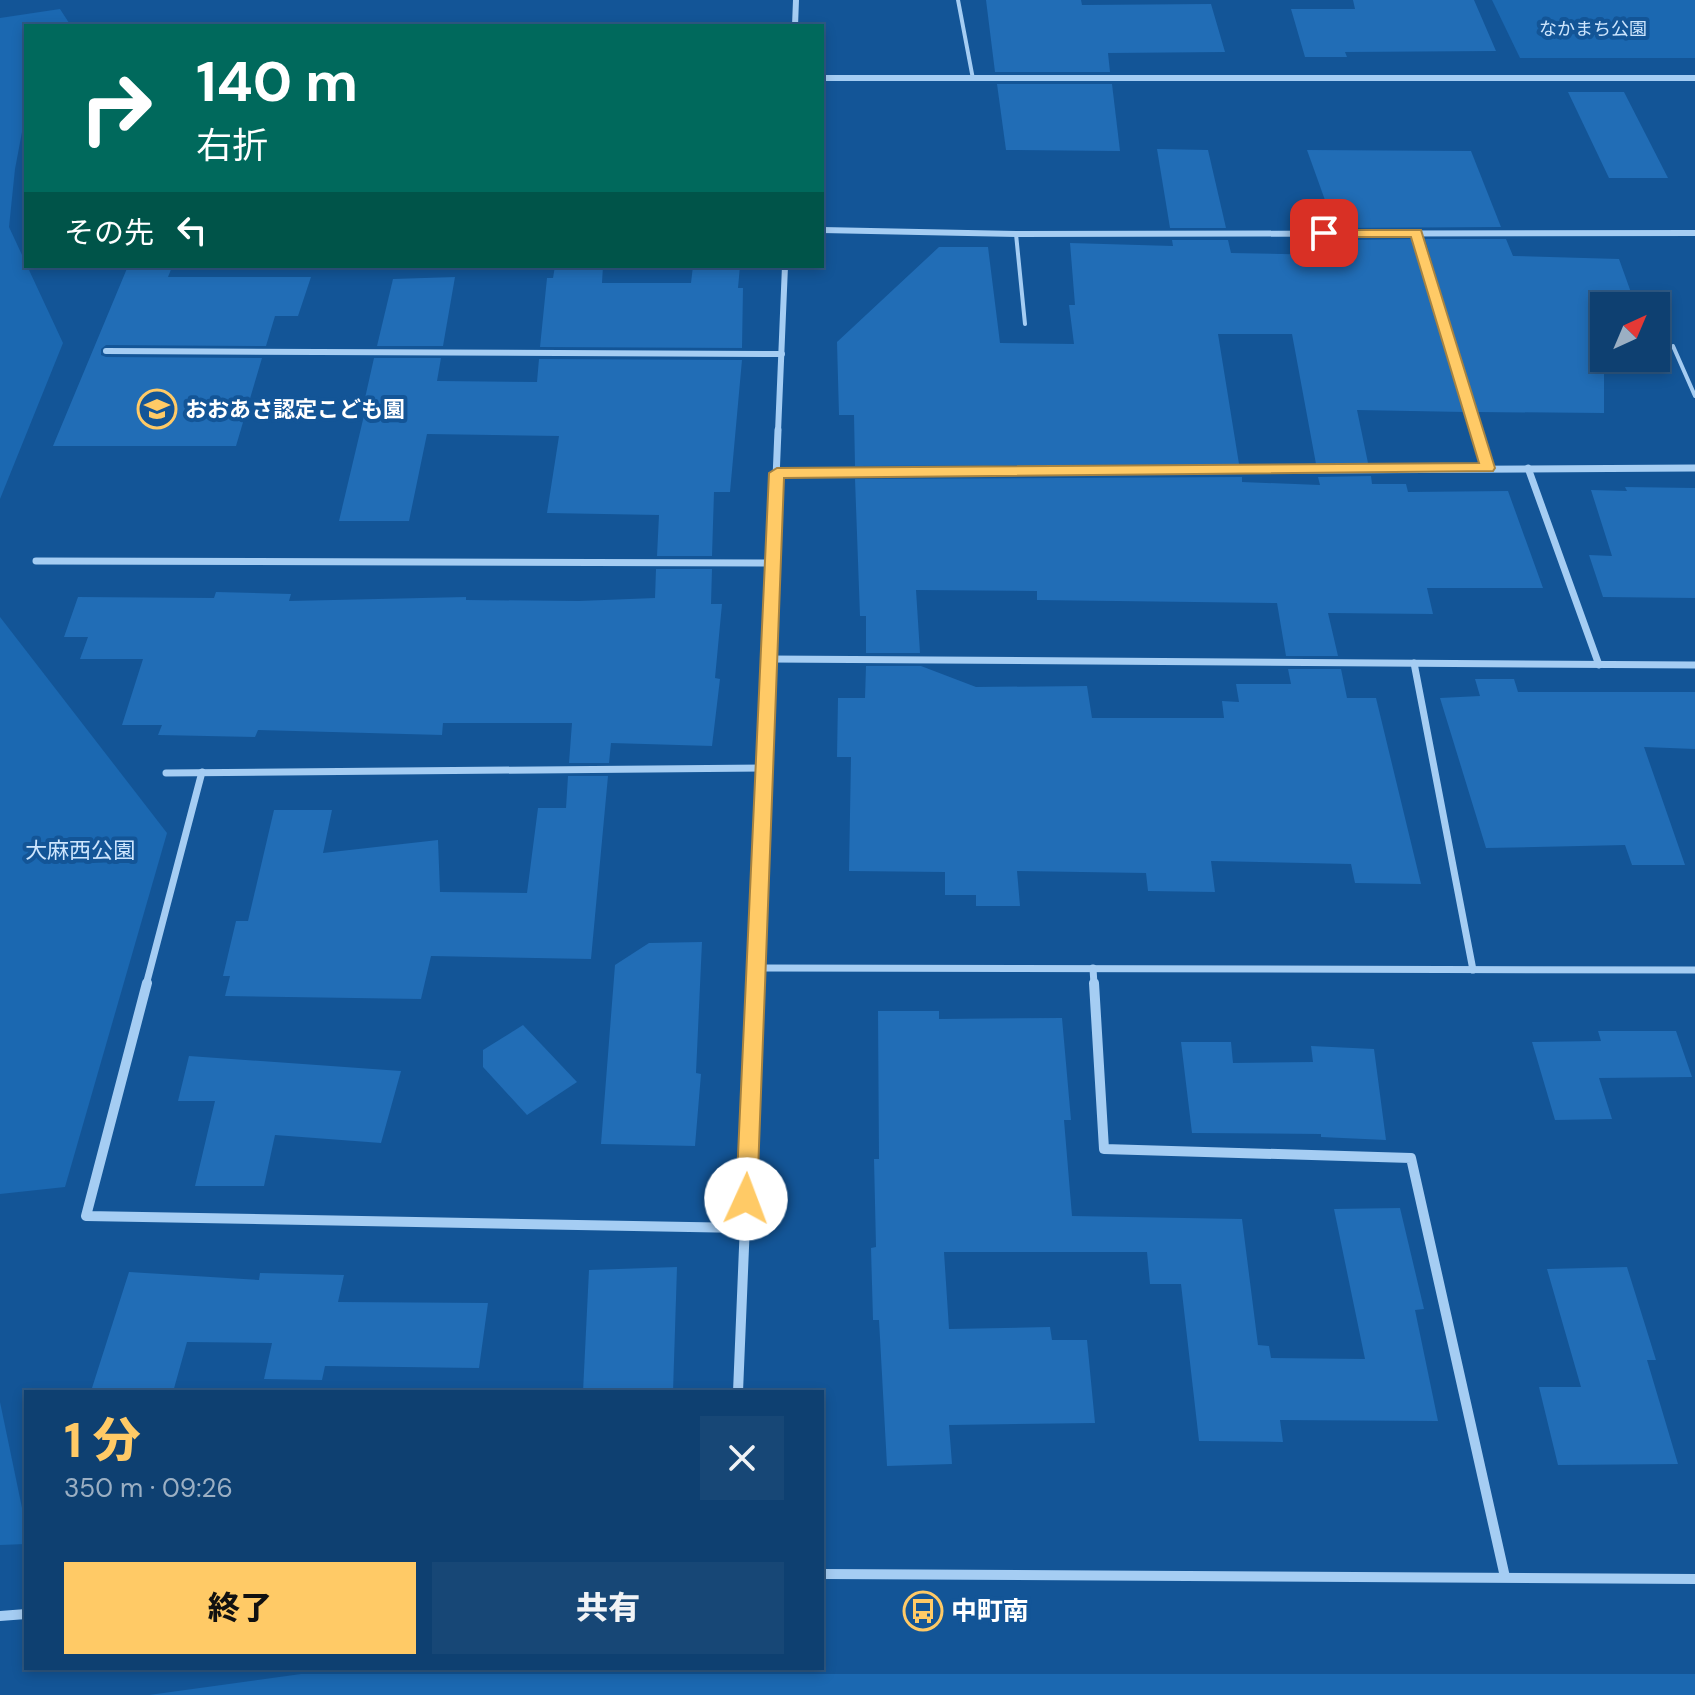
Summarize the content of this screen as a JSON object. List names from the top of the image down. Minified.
{"parks":["なかまち公園","大麻西公園"],"places":{"school or university":["おおあさ認定こども園"],"bus stop":["中町南"]},"north":"top right","page":{"turn":["140 m","右折"],"then":"その先","heading":["1 分","350 m · 09:26"],"buttons":["終了","共有"]}}
